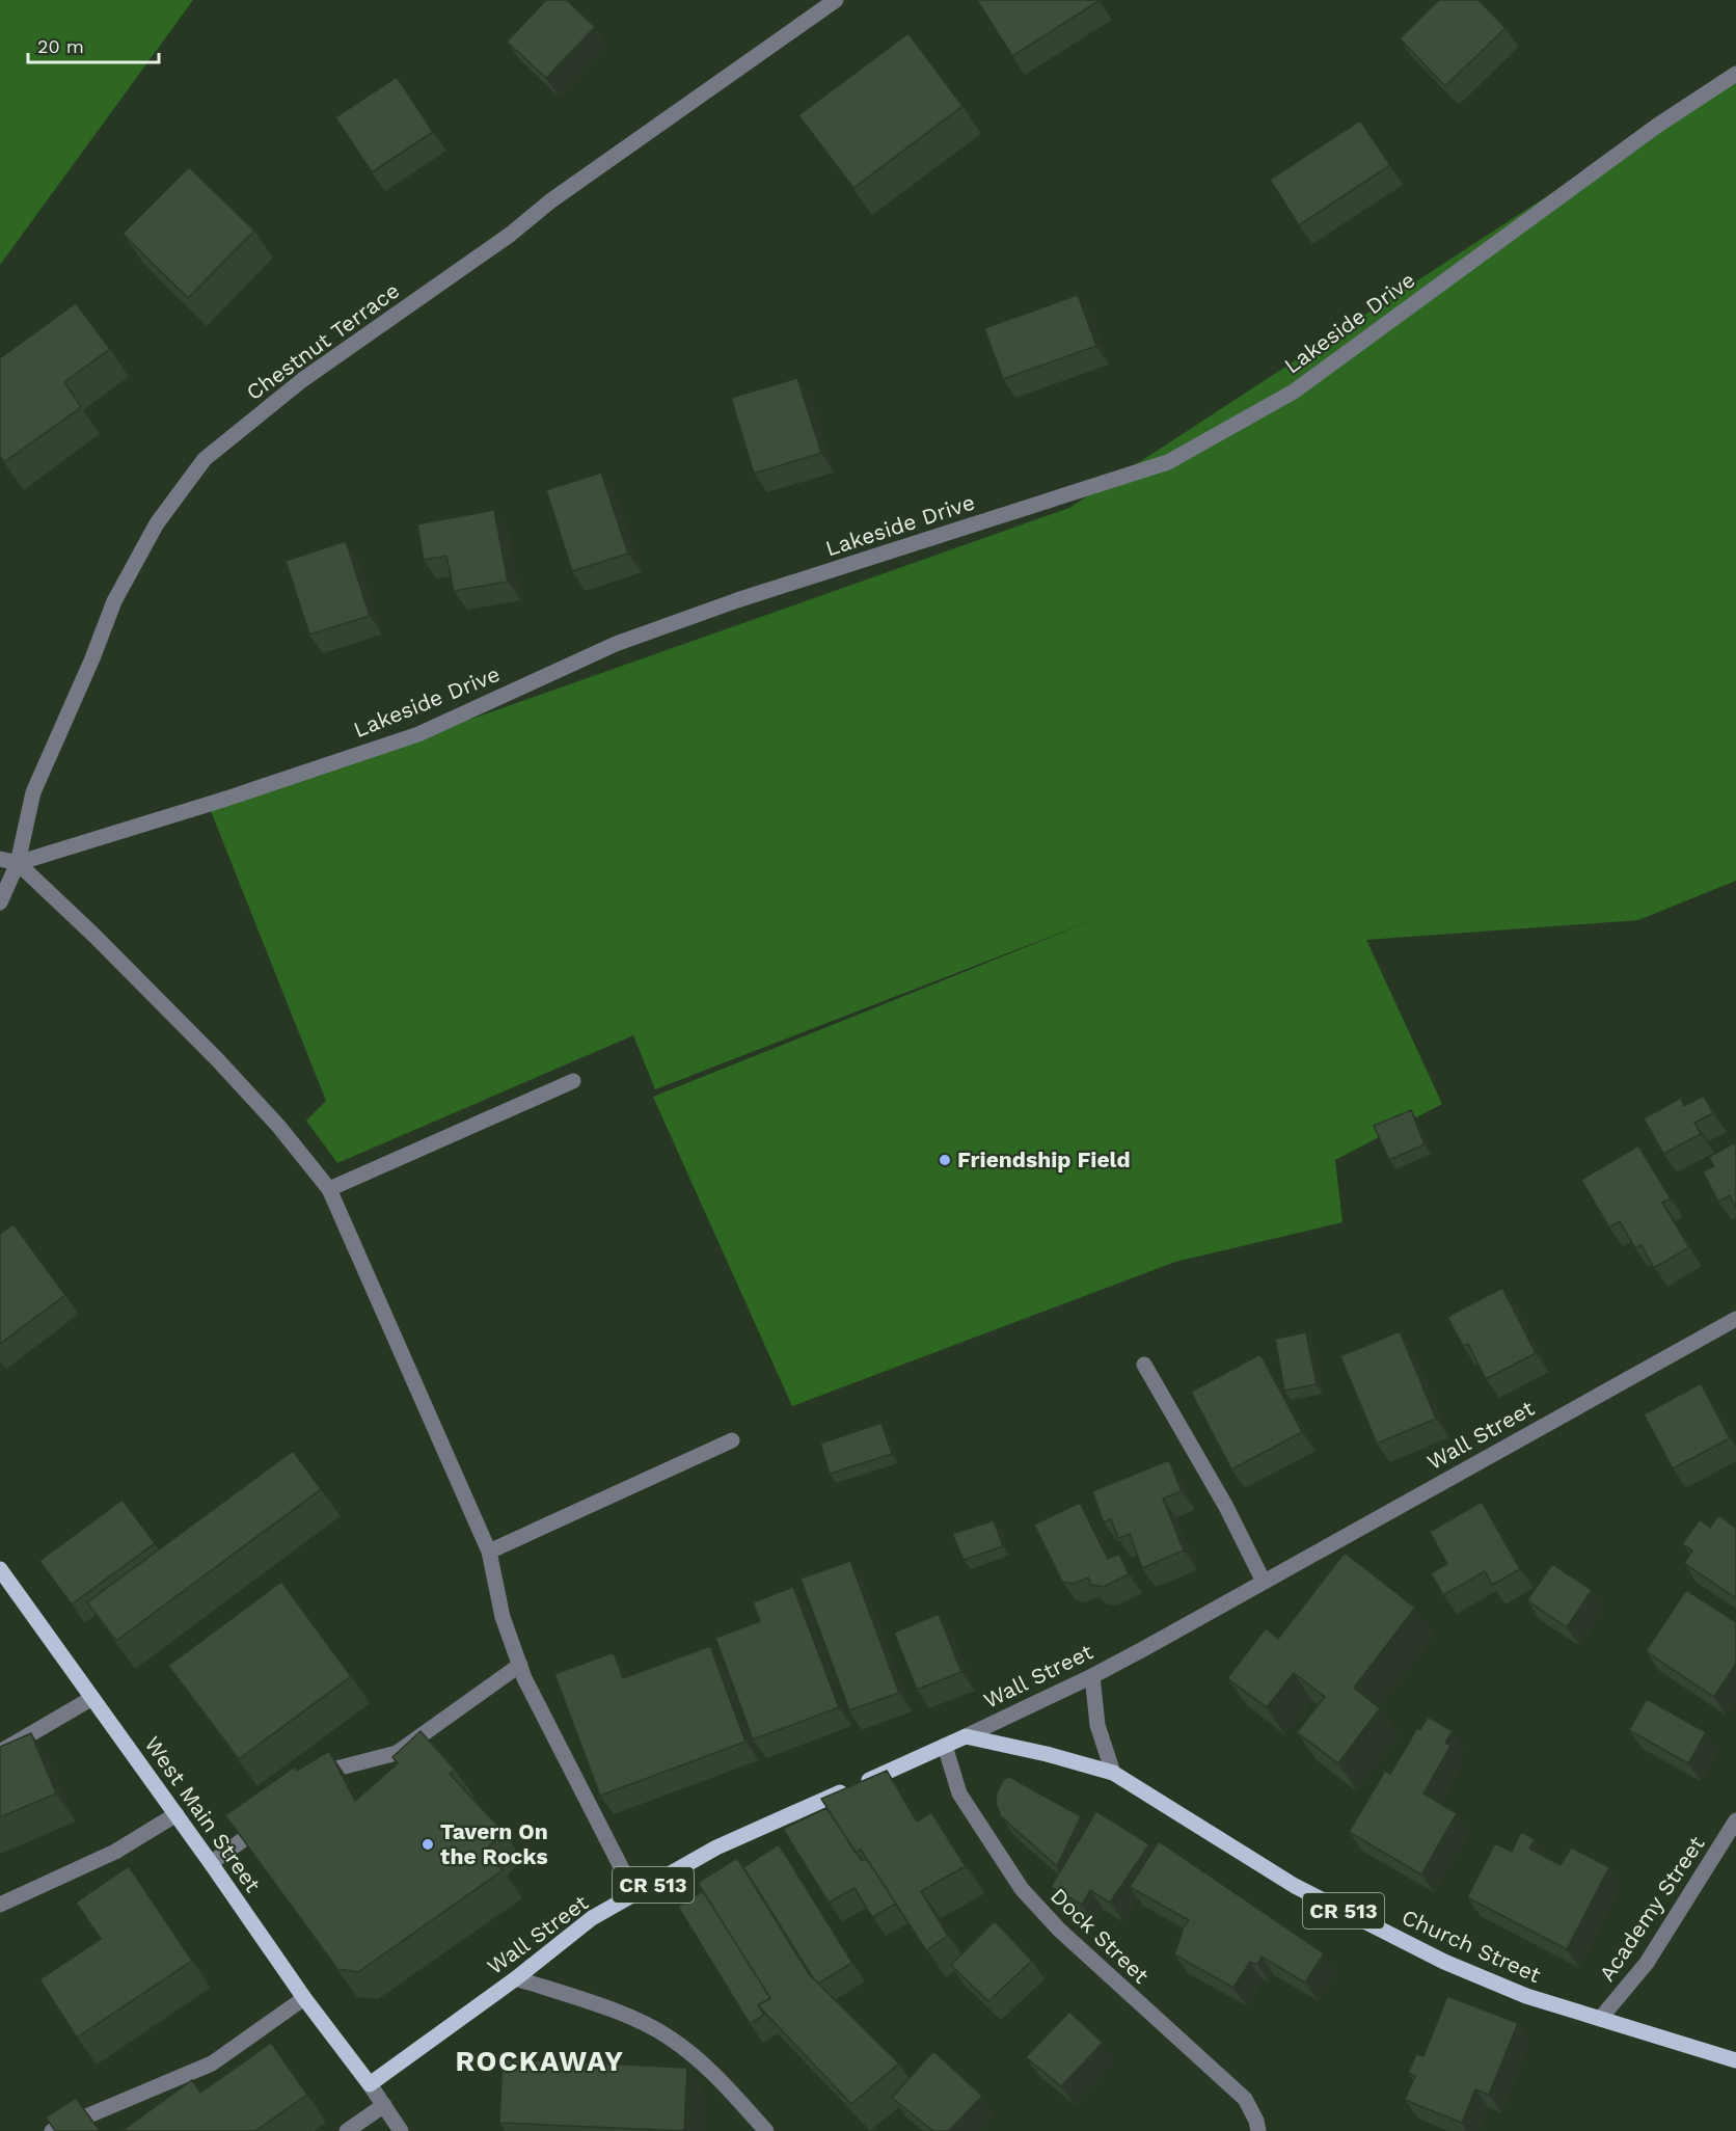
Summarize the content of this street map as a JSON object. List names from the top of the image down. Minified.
{"streets":{"main road":["Wall Street","West Main Street","CR 513","Church Street"],"street":["Lakeside Drive","Chestnut Terrace","Academy Street","Dock Street"]},"crossings":[["Lakeside Drive","Chestnut Terrace"],["Wall Street","West Main Street"],["Wall Street","Dock Street"],["Wall Street","Church Street"],["Academy Street","Church Street"]],"districts":["ROCKAWAY"],"places":["Friendship Field","Tavern On the Rocks"],"scale_bar":"20 m"}
